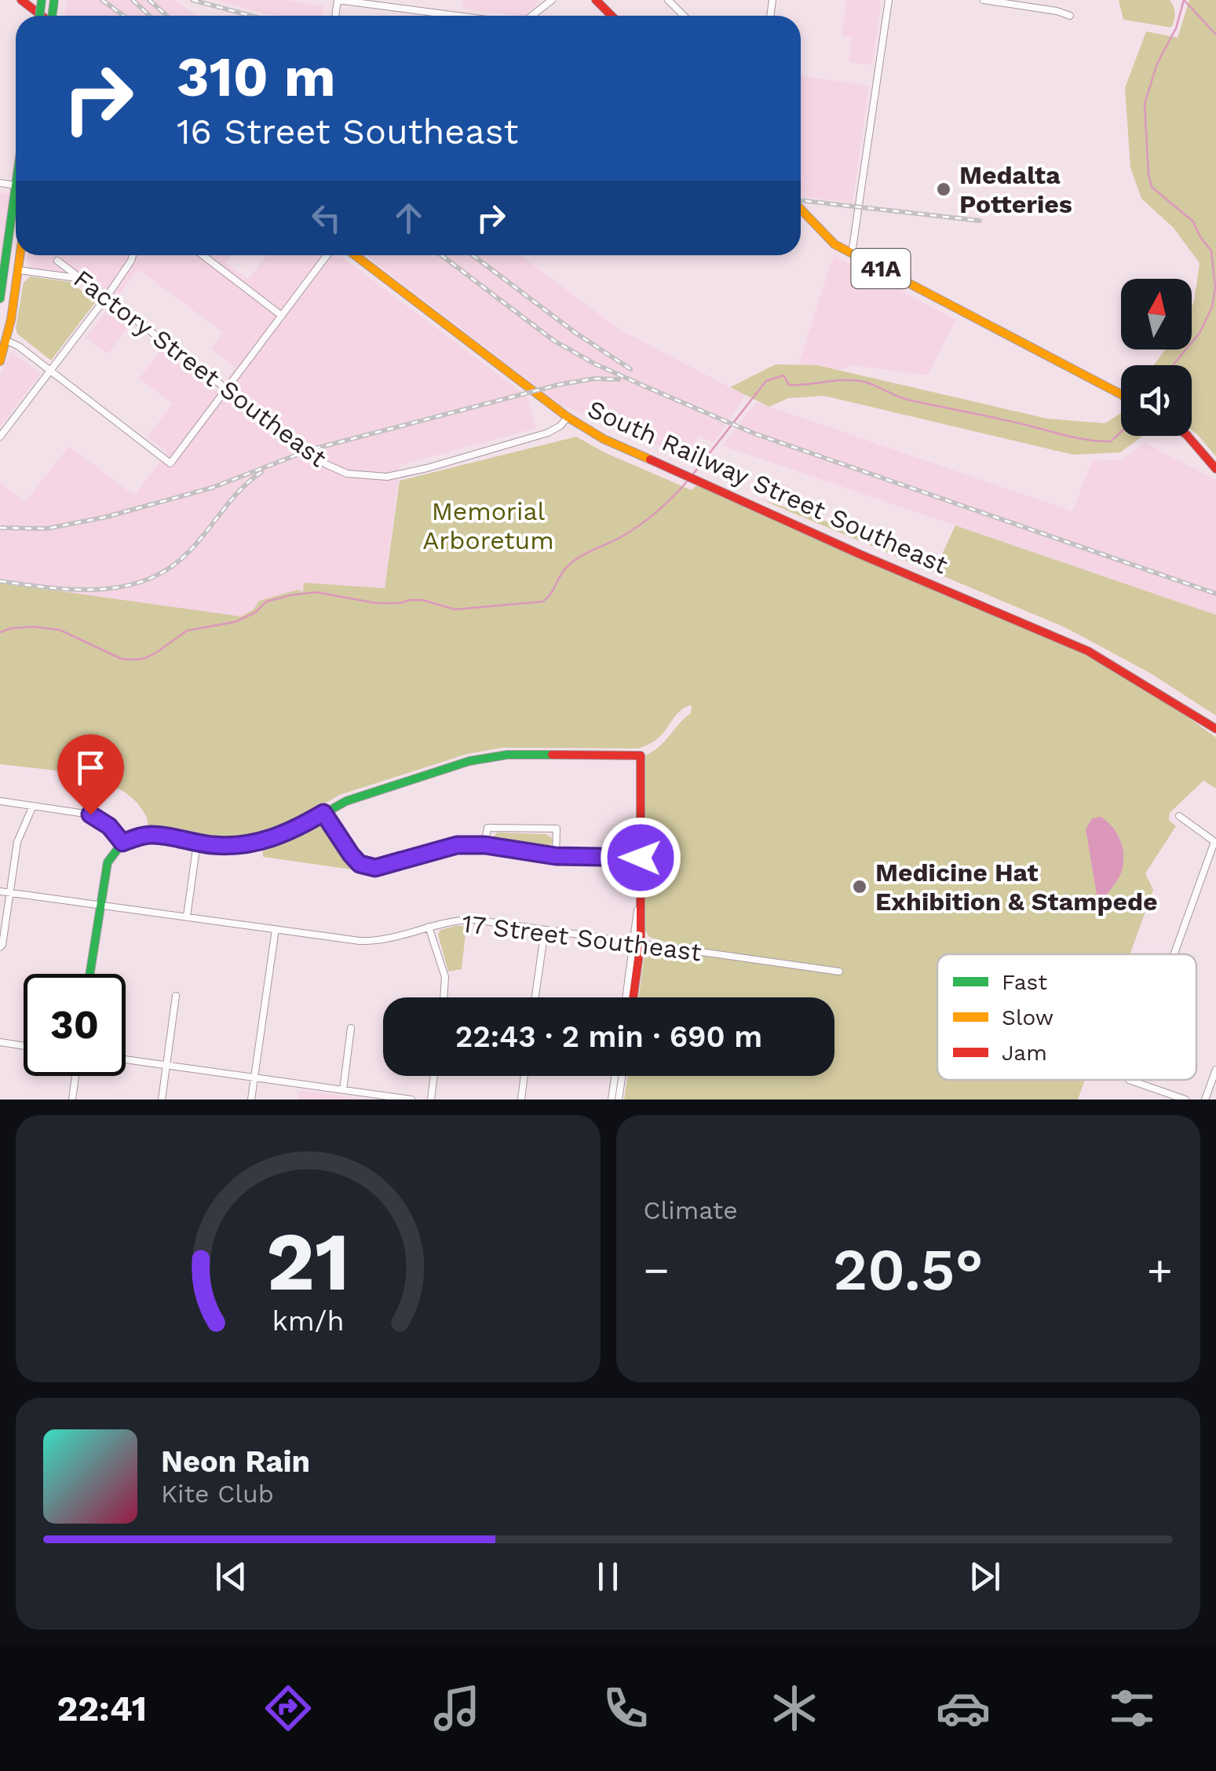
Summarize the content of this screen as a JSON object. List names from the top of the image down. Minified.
{"streets":{"street":["41A","Factory Street Southeast","South Railway Street Southeast","17 Street Southeast"]},"crossings":[["Factory Street Southeast","South Railway Street Southeast"]],"parks":["Memorial Arboretum"],"places":["Medalta Potteries","Medicine Hat Exhibition & Stampede"],"legend":["Fast","Slow","Jam"],"north":"top","page":{"turn":["310 m","16 Street Southeast"],"limit":"30","trip":"22:43 · 2 min · 690 m","tile":"Climate","heat":["−","20.5°","+"],"song":["Neon Rain","Kite Club"],"tabs":"22:41","gauge":["21","km/h"]}}
